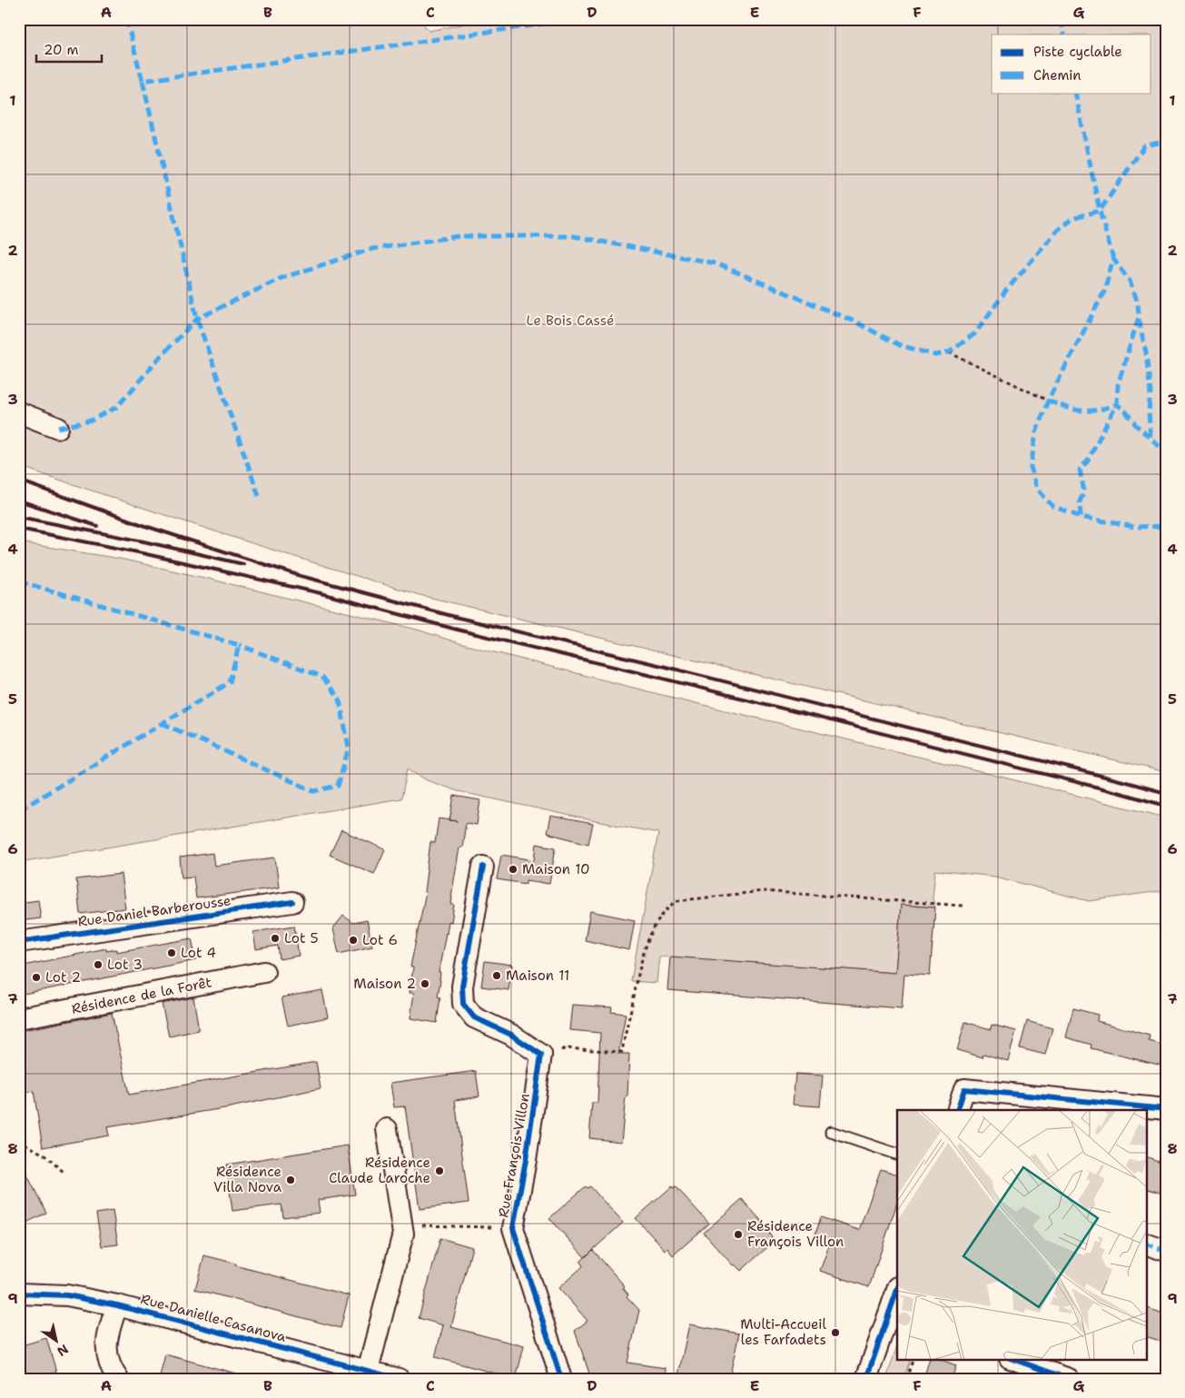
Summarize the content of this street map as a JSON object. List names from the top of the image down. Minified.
{"streets":{"street":["Rue Daniel Barberousse","Résidence de la Forêt","Rue François Villon","Rue Danielle Casanova"]},"parks":["Le Bois Cassé"],"places":["Maison 10","Lot 5","Lot 6","Lot 4","Lot 3","Maison 11","Lot 2","Maison 2","Résidence Claude Laroche","Résidence Villa Nova","Résidence François Villon","Multi-Accueil les Farfadets"],"legend":["Piste cyclable","Chemin"],"scale_bar":"20 m","north":"bottom right","grid":{"columns":["A","B","C","D","E","F","G"],"rows":["1","2","3","4","5","6","7","8","9"]}}
